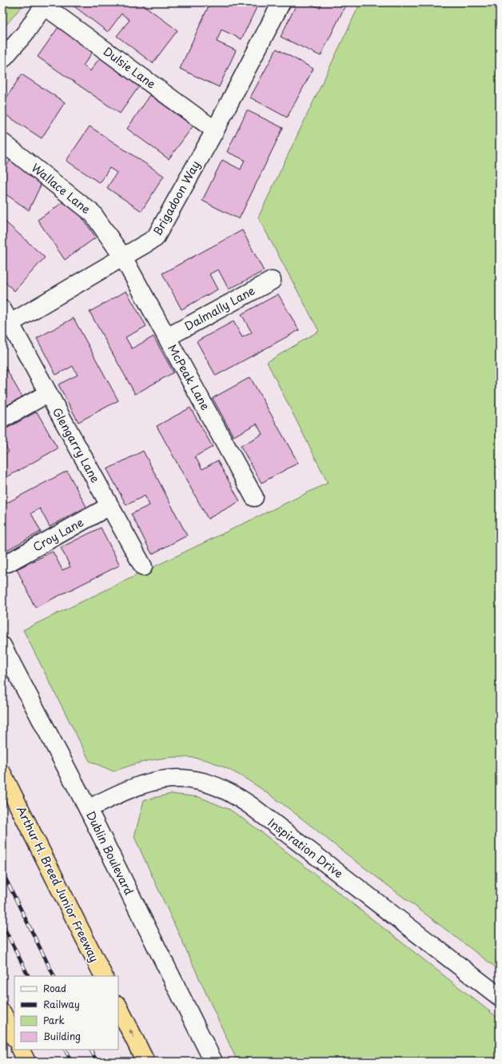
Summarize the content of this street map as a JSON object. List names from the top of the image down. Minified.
{"streets":{"highway":["Arthur H. Breed Junior Freeway"],"street":["Dulsie Lane","Wallace Lane","Brigadoon Way","Dalmally Lane","McPeak Lane","Glengarry Lane","Croy Lane","Inspiration Drive","Dublin Boulevard"]},"crossings":[["Dulsie Lane","Brigadoon Way"],["Wallace Lane","Brigadoon Way"],["Wallace Lane","McPeak Lane"],["Brigadoon Way","McPeak Lane"],["Brigadoon Way","Glengarry Lane"],["Dalmally Lane","McPeak Lane"],["Glengarry Lane","Croy Lane"],["Inspiration Drive","Dublin Boulevard"]],"legend":["Road","Railway","Park","Building"]}
